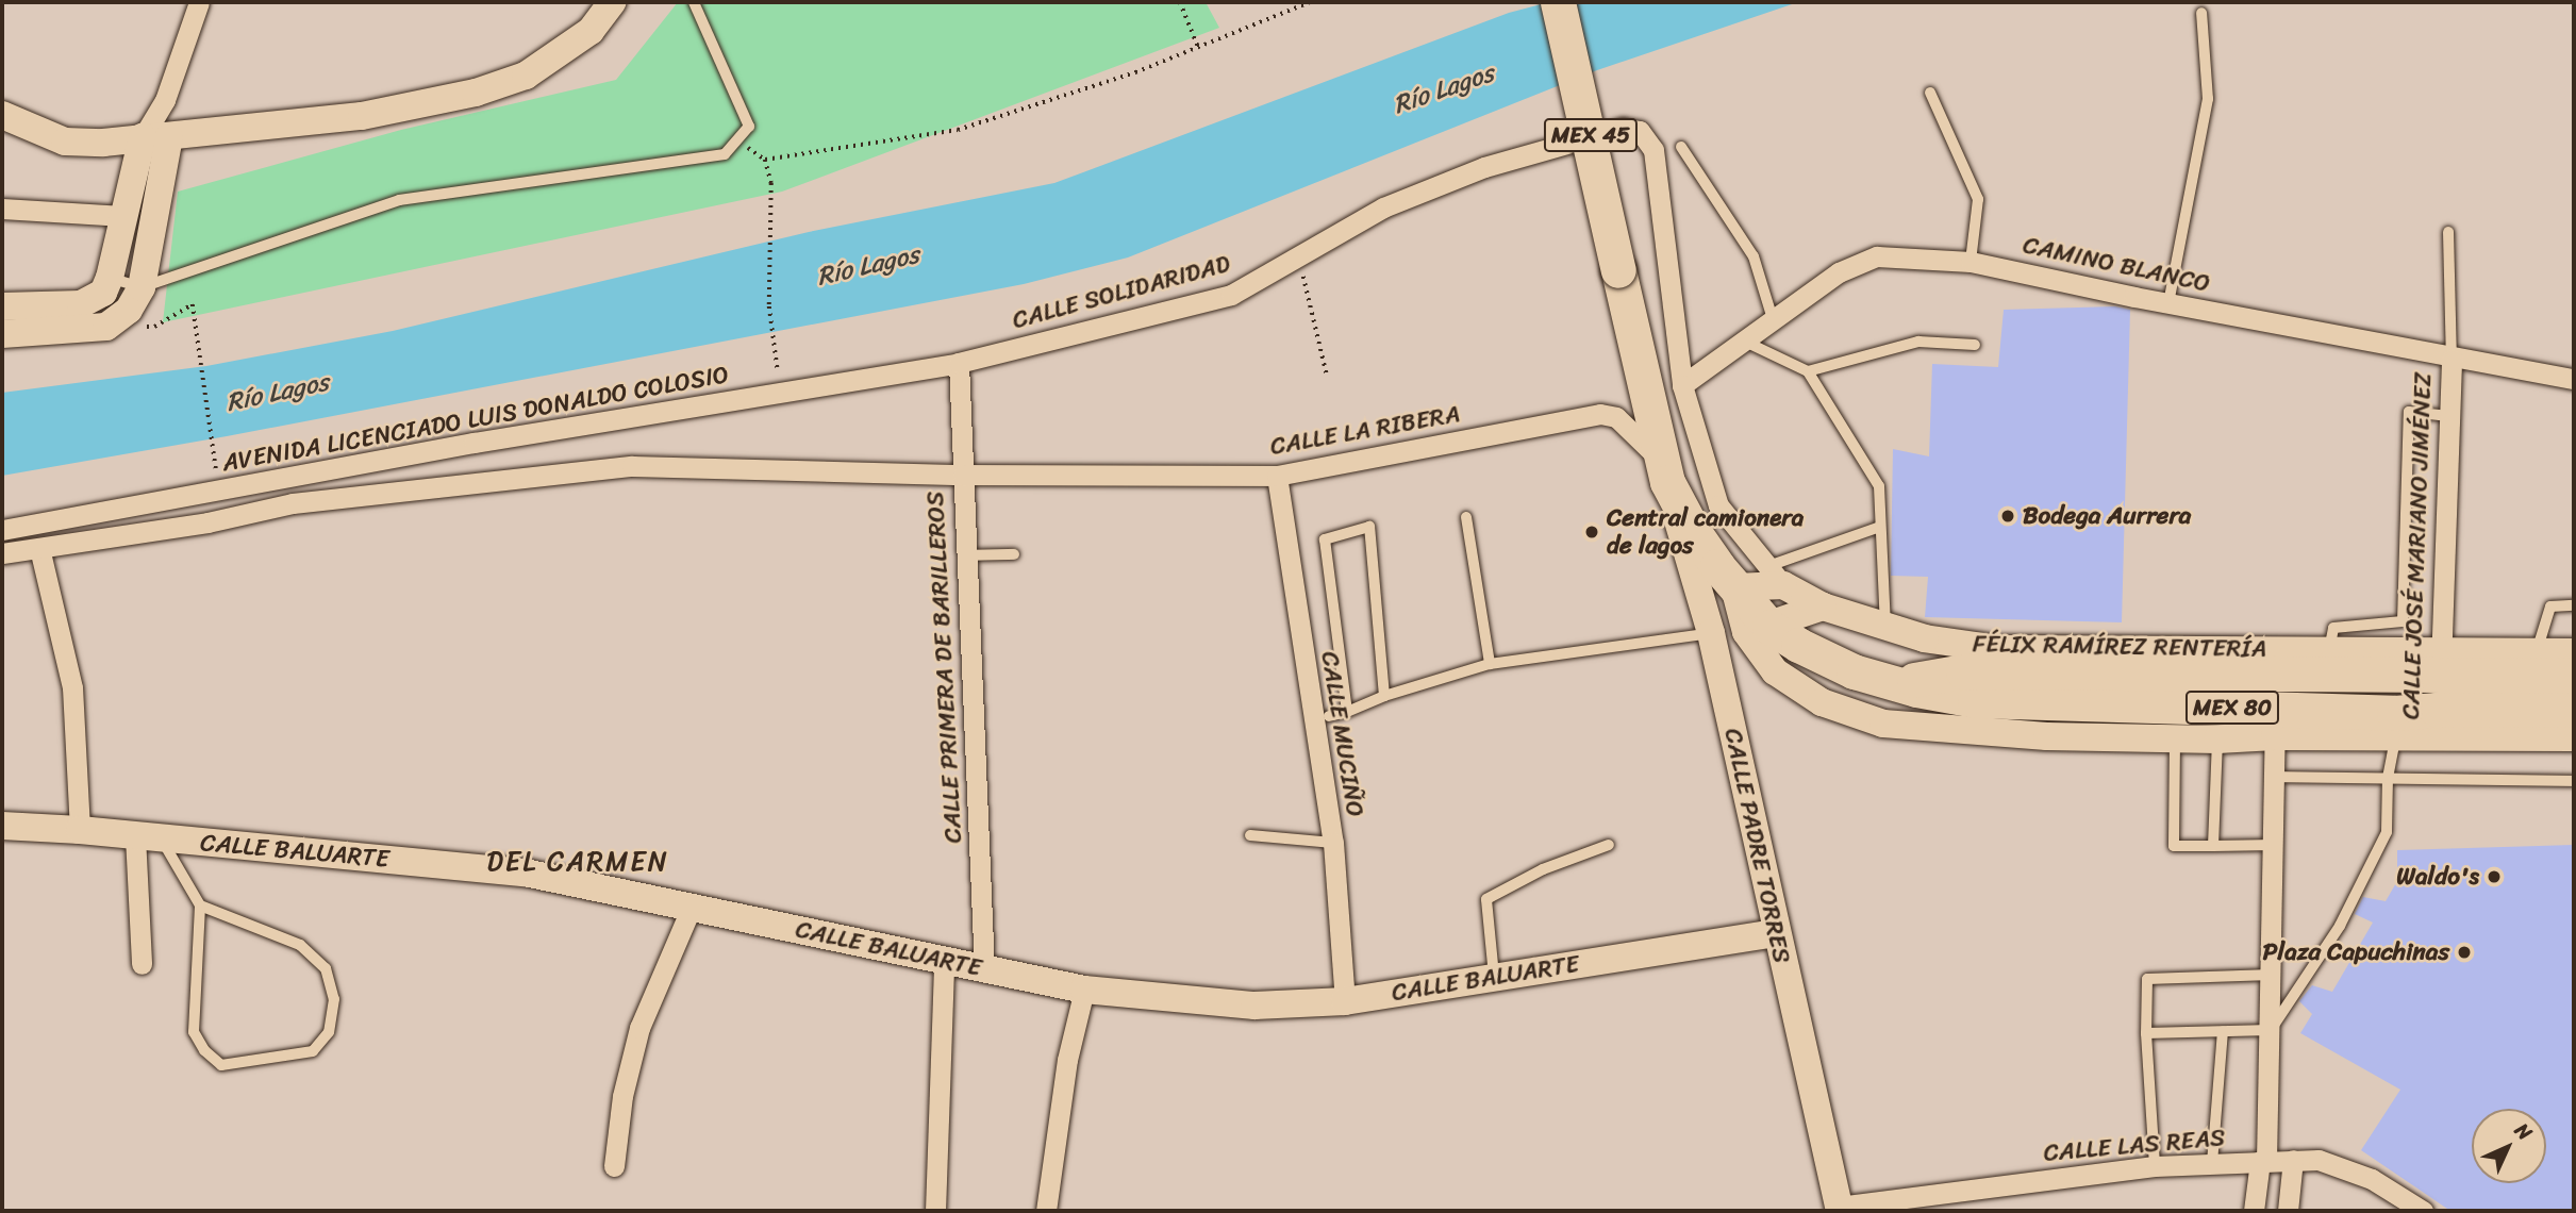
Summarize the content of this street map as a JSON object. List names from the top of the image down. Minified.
{"streets":{"highway":["MEX 45","MEX 80"],"street":["CAMINO BLANCO","CALLE SOLIDARIDAD","AVENIDA LICENCIADO LUIS DONALDO COLOSIO","CALLE LA RIBERA","CALLE JOSÉ MARIANO JIMÉNEZ","FÉLIX RAMÍREZ RENTERÍA","CALLE PRIMERA DE BARILLEROS","CALLE MUCIÑO","CALLE PADRE TORRES","CALLE BALUARTE","CALLE LAS REAS"]},"crossings":[["MEX 45","CALLE LA RIBERA"],["MEX 45","MEX 80"],["MEX 45","CALLE PADRE TORRES"],["CAMINO BLANCO","CALLE SOLIDARIDAD"],["CAMINO BLANCO","CALLE JOSÉ MARIANO JIMÉNEZ"],["CALLE SOLIDARIDAD","AVENIDA LICENCIADO LUIS DONALDO COLOSIO"],["CALLE SOLIDARIDAD","CALLE PRIMERA DE BARILLEROS"],["AVENIDA LICENCIADO LUIS DONALDO COLOSIO","CALLE PRIMERA DE BARILLEROS"],["CALLE LA RIBERA","CALLE PRIMERA DE BARILLEROS"],["CALLE LA RIBERA","CALLE MUCIÑO"],["CALLE LA RIBERA","CALLE PADRE TORRES"],["CALLE JOSÉ MARIANO JIMÉNEZ","FÉLIX RAMÍREZ RENTERÍA"],["CALLE JOSÉ MARIANO JIMÉNEZ","MEX 80"],["FÉLIX RAMÍREZ RENTERÍA","MEX 80"],["CALLE PRIMERA DE BARILLEROS","CALLE BALUARTE"],["CALLE MUCIÑO","CALLE BALUARTE"],["CALLE PADRE TORRES","CALLE BALUARTE"],["CALLE PADRE TORRES","CALLE LAS REAS"]],"districts":["DEL CARMEN"],"water":["Río Lagos"],"places":["Bodega Aurrera","Central camionera de lagos","Waldo's","Plaza Capuchinas"],"north":"top right"}
